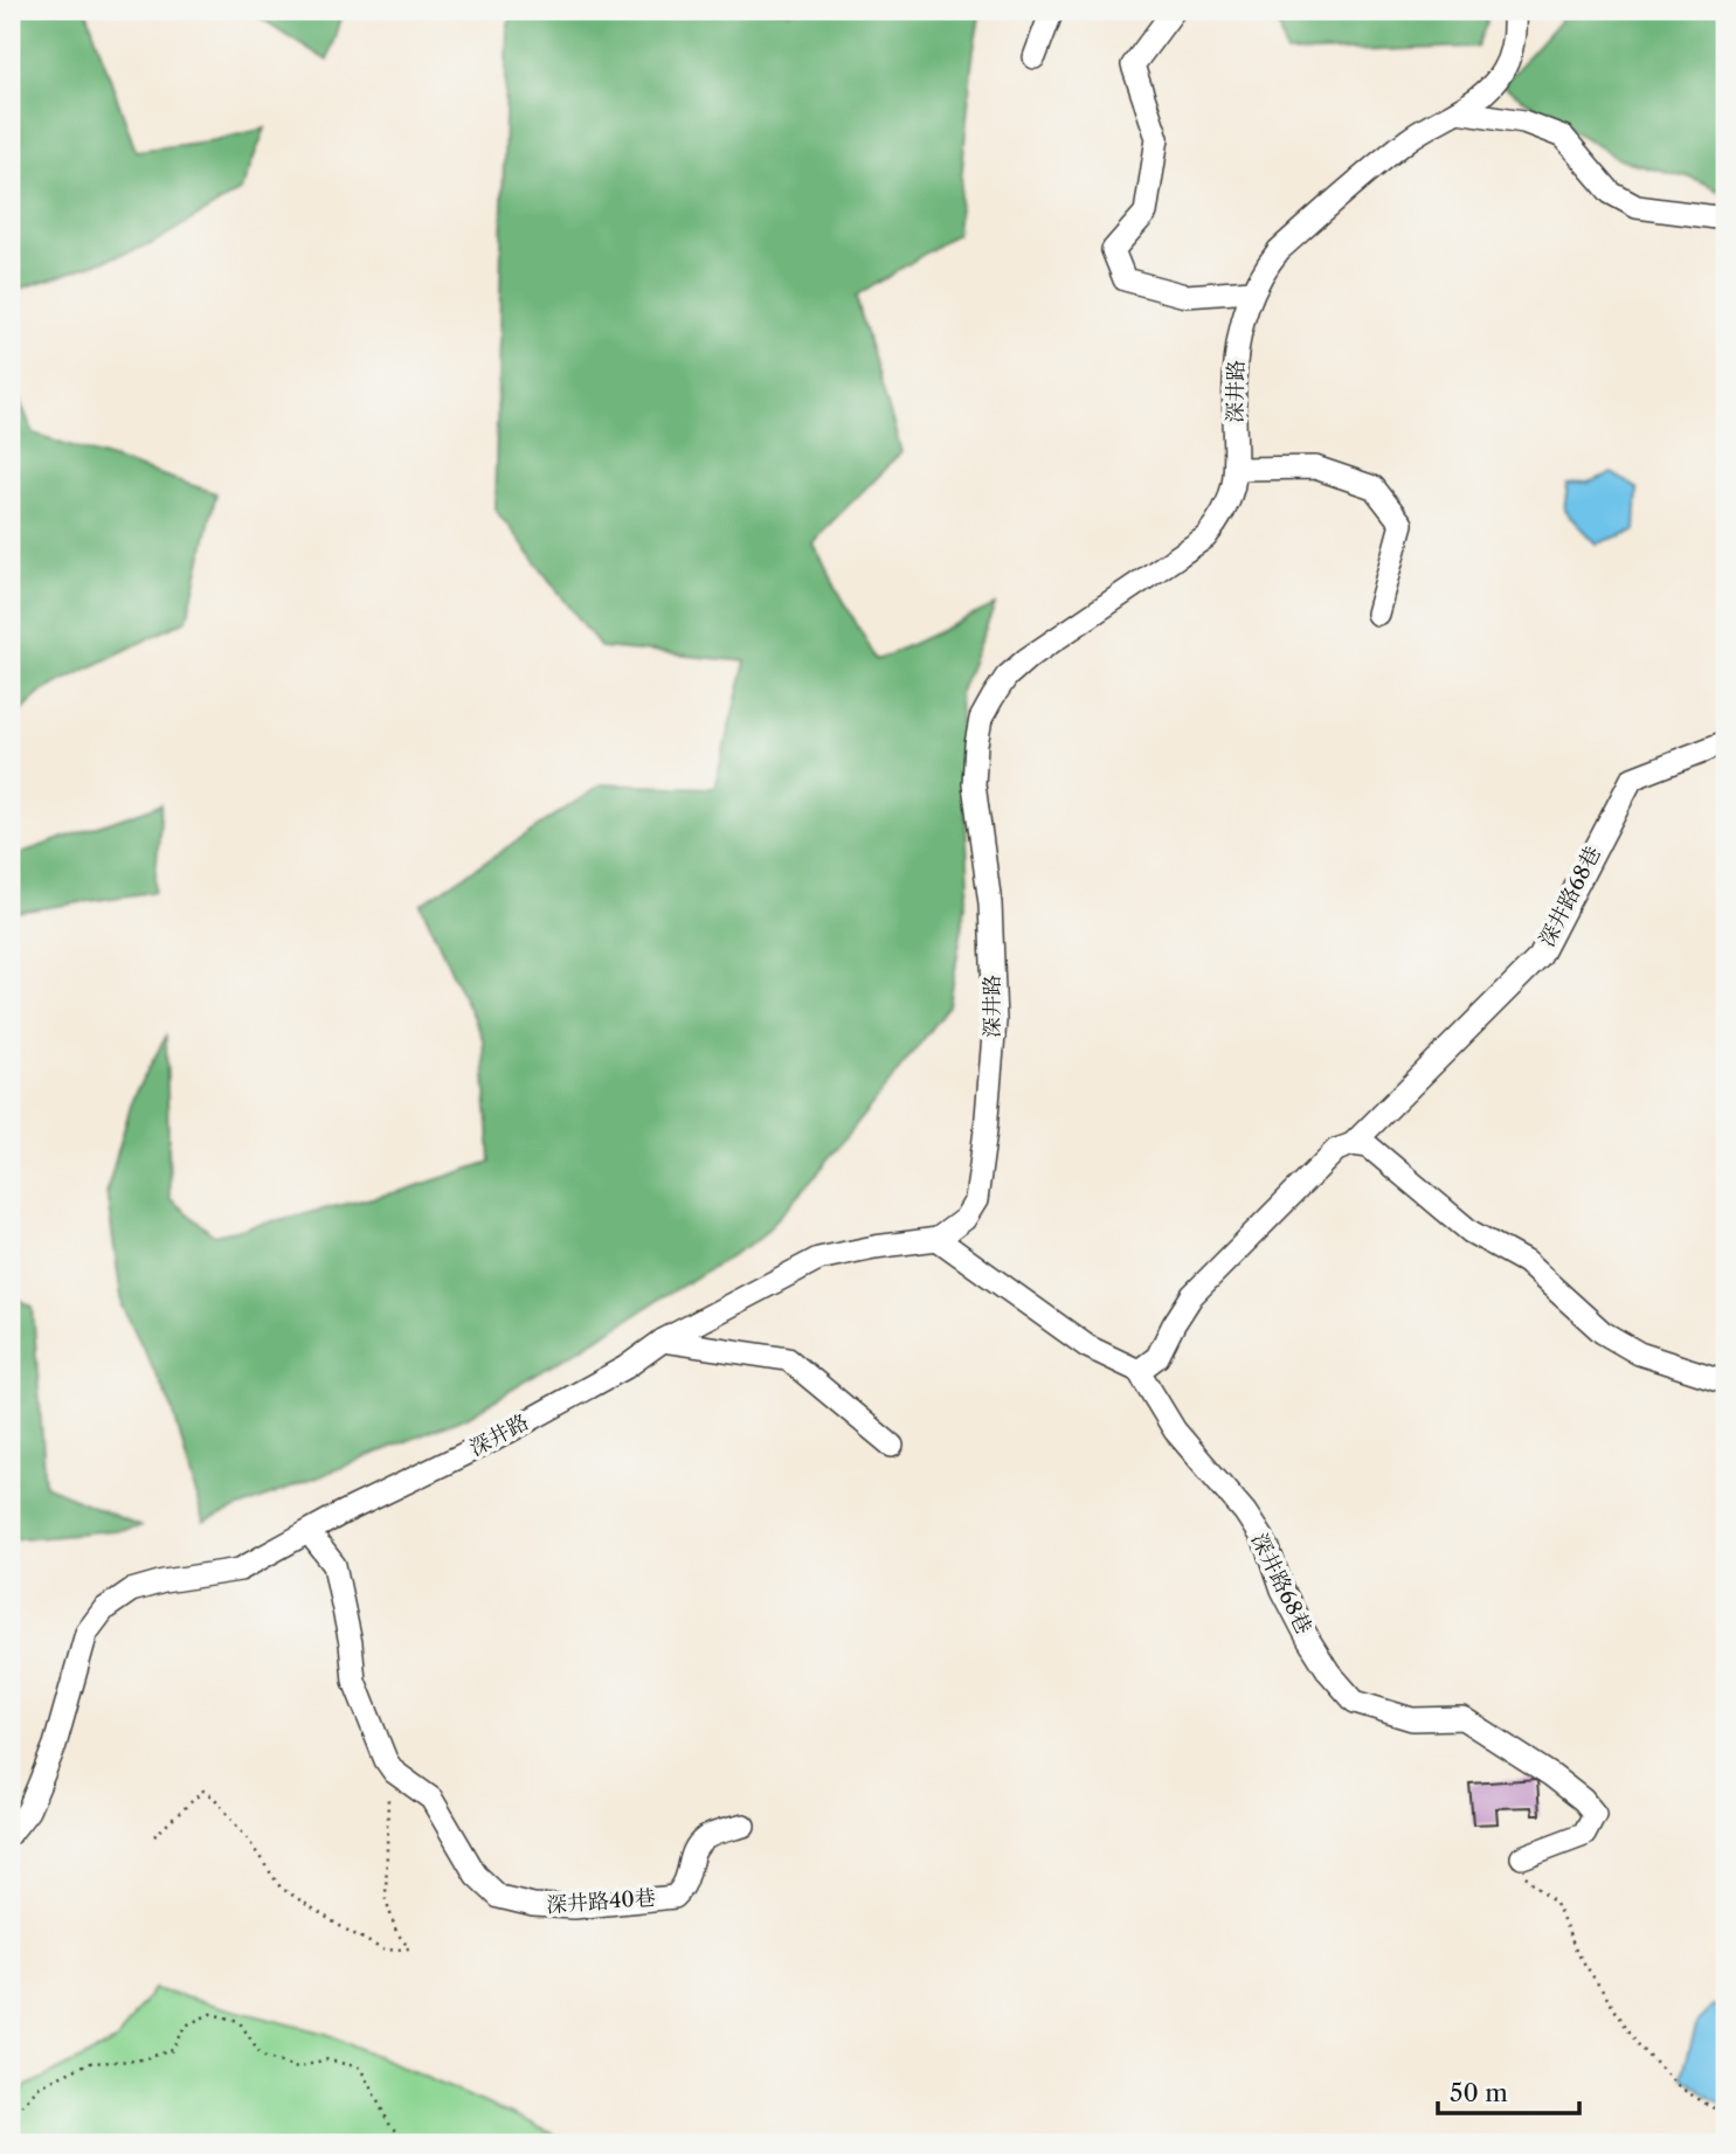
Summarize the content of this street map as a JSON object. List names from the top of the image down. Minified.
{"streets":{"street":["深井路","深井路68巷","深井路40巷"]},"crossings":[["深井路","深井路40巷"]],"scale_bar":"50 m"}
